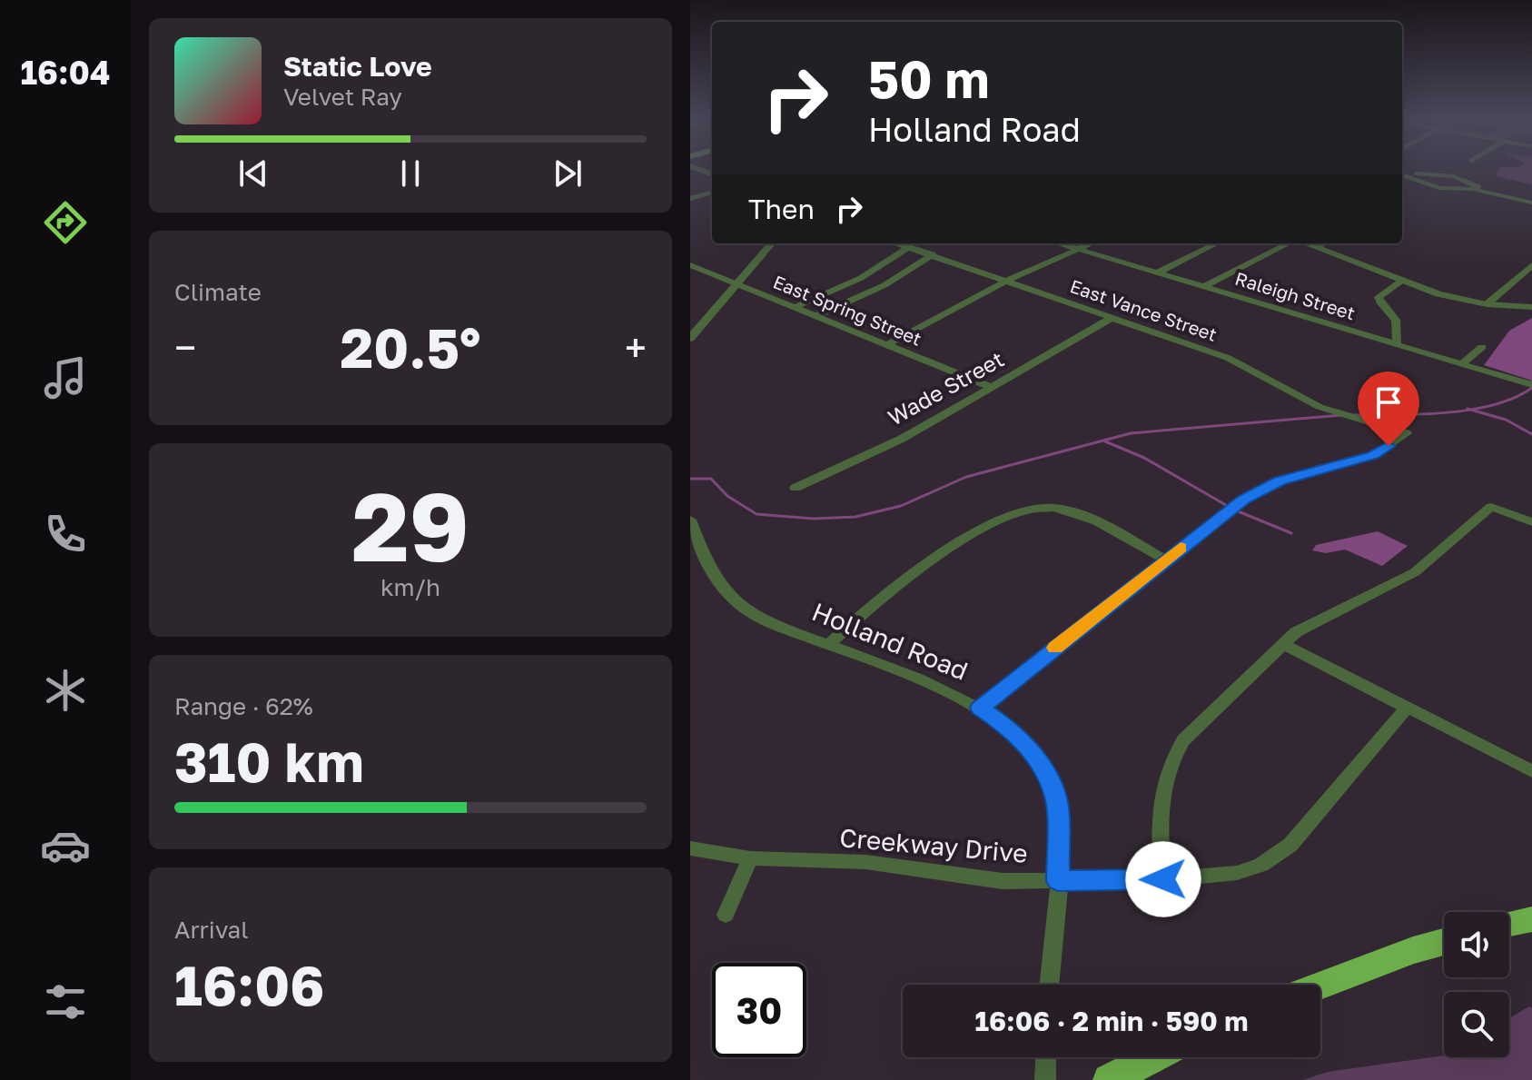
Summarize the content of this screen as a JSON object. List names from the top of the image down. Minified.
{"streets":{"street":["Raleigh Street","East Spring Street","East Vance Street","Wade Street","Holland Road","Creekway Drive"]},"crossings":[["East Spring Street","Wade Street"],["East Vance Street","Wade Street"],["Holland Road","Creekway Drive"]],"page":{"tabs":"16:04","turn":["50 m","Holland Road"],"song":["Static Love","Velvet Ray"],"then":"Then","tile":["Climate",["29","km/h"],["Range · 62%","310 km"],["Arrival","16:06"]],"heat":["−","20.5°","+"],"limit":"30","trip":"16:06 · 2 min · 590 m"}}
